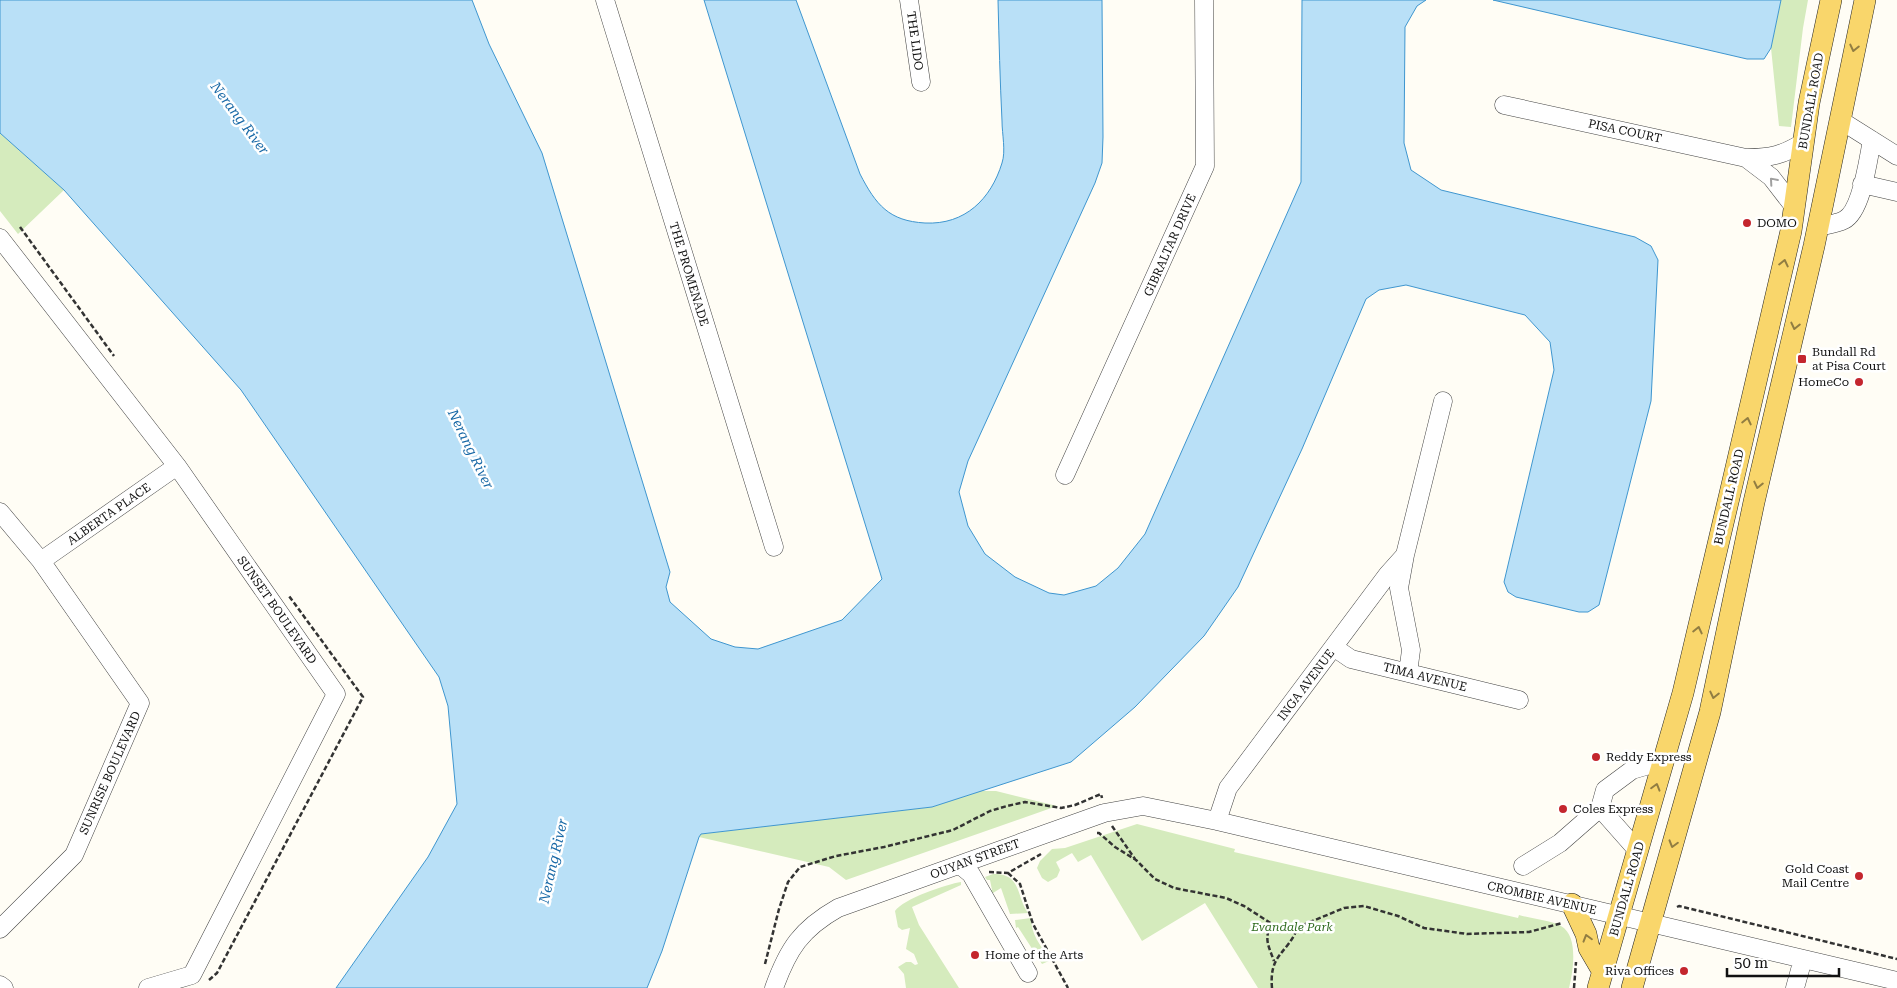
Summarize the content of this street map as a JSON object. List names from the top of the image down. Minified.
{"streets":{"main road":["BUNDALL ROAD"],"street":["THE LIDO","PISA COURT","GIBRALTAR DRIVE","THE PROMENADE","ALBERTA PLACE","SUNSET BOULEVARD","TIMA AVENUE","INGA AVENUE","SUNRISE BOULEVARD","OUYAN STREET","CROMBIE AVENUE"]},"crossings":[["BUNDALL ROAD","PISA COURT"],["BUNDALL ROAD","CROMBIE AVENUE"],["ALBERTA PLACE","SUNSET BOULEVARD"],["ALBERTA PLACE","SUNRISE BOULEVARD"],["TIMA AVENUE","INGA AVENUE"],["INGA AVENUE","OUYAN STREET"],["INGA AVENUE","CROMBIE AVENUE"],["OUYAN STREET","CROMBIE AVENUE"]],"water":["Nerang River"],"parks":["Evandale Park"],"places":{"other":["DOMO","HomeCo","Reddy Express","Coles Express","Gold Coast Mail Centre","Home of the Arts","Riva Offices"],"transit":["Bundall Rd at Pisa Court"]},"scale_bar":"50 m"}
